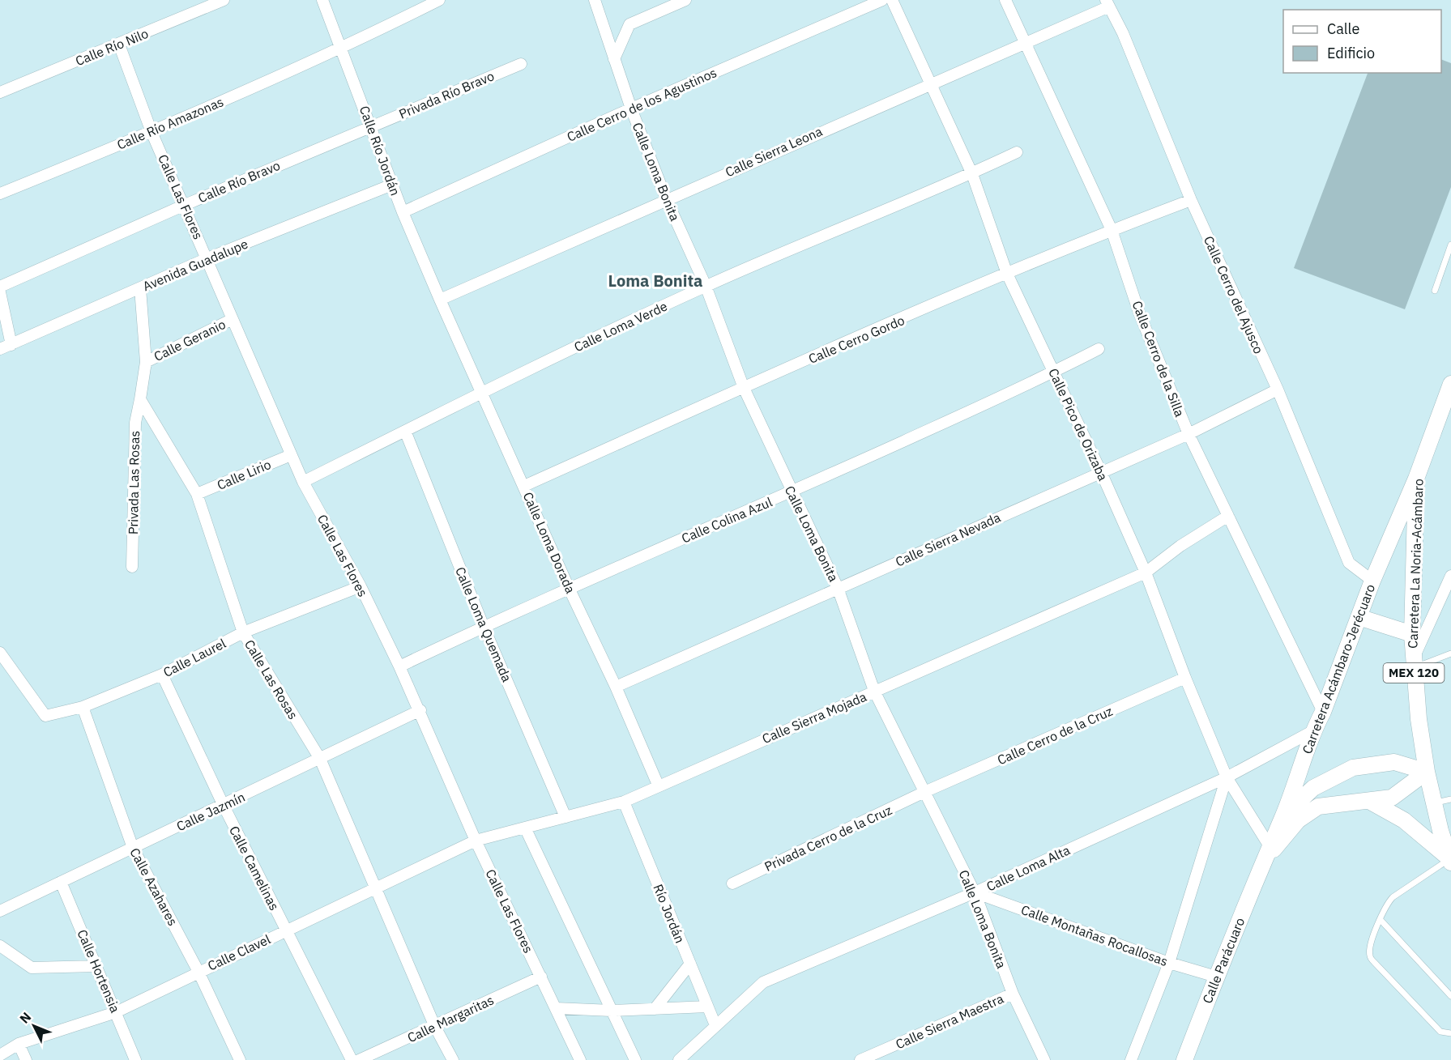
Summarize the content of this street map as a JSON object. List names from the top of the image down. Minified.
{"streets":{"main road":["Carretera La Noria-Acámbaro","Carretera Acámbaro-Jerécuaro","MEX 120","Calle Parácuaro"],"street":["Calle Río Nilo","Privada Río Bravo","Calle Cerro de los Agustinos","Calle Río Amazonas","Calle Río Jordán","Calle Sierra Leona","Calle Loma Bonita","Calle Río Bravo","Calle Las Flores","Avenida Guadalupe","Calle Cerro del Ajusco","Calle Loma Verde","Calle Cerro Gordo","Calle Geranio","Calle Cerro de la Silla","Calle Pico de Orizaba","Calle Lirio","Privada Las Rosas","Calle Colina Azul","Calle Sierra Nevada","Calle Loma Dorada","Calle Loma Quemada","Calle Laurel","Calle Las Rosas","Calle Sierra Mojada","Calle Cerro de la Cruz","Calle Jazmín","Privada Cerro de la Cruz","Calle Camelinas","Calle Loma Alta","Calle Azahares","Río Jordán","Calle Montañas Rocallosas","Calle Clavel","Calle Hortensia","Calle Margaritas","Calle Sierra Maestra"]},"crossings":[["Calle Río Nilo","Calle Las Flores"],["Privada Río Bravo","Calle Río Jordán"],["Privada Río Bravo","Calle Río Bravo"],["Calle Cerro de los Agustinos","Calle Río Jordán"],["Calle Cerro de los Agustinos","Calle Loma Bonita"],["Calle Río Amazonas","Calle Río Jordán"],["Calle Río Amazonas","Calle Las Flores"],["Calle Río Jordán","Calle Sierra Leona"],["Calle Río Jordán","Calle Río Bravo"],["Calle Río Jordán","Avenida Guadalupe"],["Calle Río Jordán","Calle Loma Dorada"],["Calle Sierra Leona","Calle Loma Bonita"],["Calle Sierra Leona","Calle Cerro del Ajusco"],["Calle Sierra Leona","Calle Cerro de la Silla"],["Calle Sierra Leona","Calle Pico de Orizaba"],["Calle Sierra Leona","Calle Loma Dorada"],["Calle Loma Bonita","Calle Loma Verde"],["Calle Loma Bonita","Calle Cerro Gordo"],["Calle Loma Bonita","Calle Colina Azul"],["Calle Loma Bonita","Calle Sierra Nevada"],["Calle Loma Bonita","Calle Sierra Mojada"],["Calle Loma Bonita","Calle Cerro de la Cruz"],["Calle Loma Bonita","Privada Cerro de la Cruz"],["Calle Loma Bonita","Calle Loma Alta"],["Calle Loma Bonita","Calle Montañas Rocallosas"],["Calle Loma Bonita","Calle Sierra Maestra"],["Calle Río Bravo","Calle Las Flores"],["Calle Las Flores","Avenida Guadalupe"],["Calle Las Flores","Calle Loma Verde"],["Calle Las Flores","Calle Geranio"],["Calle Las Flores","Calle Lirio"],["Calle Las Flores","Calle Colina Azul"],["Calle Las Flores","Calle Laurel"],["Calle Las Flores","Calle Sierra Mojada"],["Calle Las Flores","Calle Jazmín"],["Calle Las Flores","Calle Clavel"],["Calle Las Flores","Calle Margaritas"],["Calle Cerro del Ajusco","Calle Cerro Gordo"],["Calle Cerro del Ajusco","Calle Sierra Nevada"],["Calle Cerro del Ajusco","Carretera Acámbaro-Jerécuaro"],["Calle Loma Verde","Calle Pico de Orizaba"],["Calle Loma Verde","Calle Loma Dorada"],["Calle Loma Verde","Calle Loma Quemada"],["Calle Cerro Gordo","Calle Cerro de la Silla"],["Calle Cerro Gordo","Calle Pico de Orizaba"],["Calle Cerro Gordo","Calle Loma Dorada"],["Calle Cerro de la Silla","Calle Sierra Nevada"],["Calle Cerro de la Silla","Carretera Acámbaro-Jerécuaro"],["Calle Cerro de la Silla","Calle Sierra Mojada"],["Calle Pico de Orizaba","Calle Colina Azul"],["Calle Pico de Orizaba","Calle Sierra Nevada"],["Calle Pico de Orizaba","Carretera Acámbaro-Jerécuaro"],["Calle Pico de Orizaba","Calle Sierra Mojada"],["Calle Pico de Orizaba","Calle Cerro de la Cruz"],["Calle Pico de Orizaba","Calle Loma Alta"],["Calle Pico de Orizaba","Calle Parácuaro"],["Calle Lirio","Calle Las Rosas"],["Privada Las Rosas","Calle Las Rosas"],["Calle Colina Azul","Calle Loma Dorada"],["Calle Colina Azul","Calle Loma Quemada"],["Calle Sierra Nevada","Calle Loma Dorada"],["Calle Loma Dorada","Calle Sierra Mojada"],["Carretera La Noria-Acámbaro","Carretera Acámbaro-Jerécuaro"],["Calle Loma Quemada","Calle Sierra Mojada"],["Calle Laurel","Calle Las Rosas"],["Calle Laurel","Calle Camelinas"],["Calle Laurel","Calle Azahares"],["Carretera Acámbaro-Jerécuaro","Calle Loma Alta"],["Carretera Acámbaro-Jerécuaro","Calle Parácuaro"],["Calle Las Rosas","Calle Jazmín"],["Calle Las Rosas","Calle Clavel"],["Calle Las Rosas","Calle Margaritas"],["Calle Sierra Mojada","Río Jordán"],["Calle Sierra Mojada","Calle Clavel"],["Calle Cerro de la Cruz","Privada Cerro de la Cruz"],["Calle Jazmín","Calle Camelinas"],["Calle Jazmín","Calle Azahares"],["Calle Jazmín","Calle Hortensia"],["Calle Camelinas","Calle Clavel"],["Calle Loma Alta","Río Jordán"],["Calle Loma Alta","Calle Montañas Rocallosas"],["Calle Azahares","Calle Clavel"],["Calle Montañas Rocallosas","Calle Parácuaro"],["Calle Clavel","Calle Hortensia"]],"districts":["Loma Bonita"],"legend":["Calle","Edificio"],"north":"top left"}
